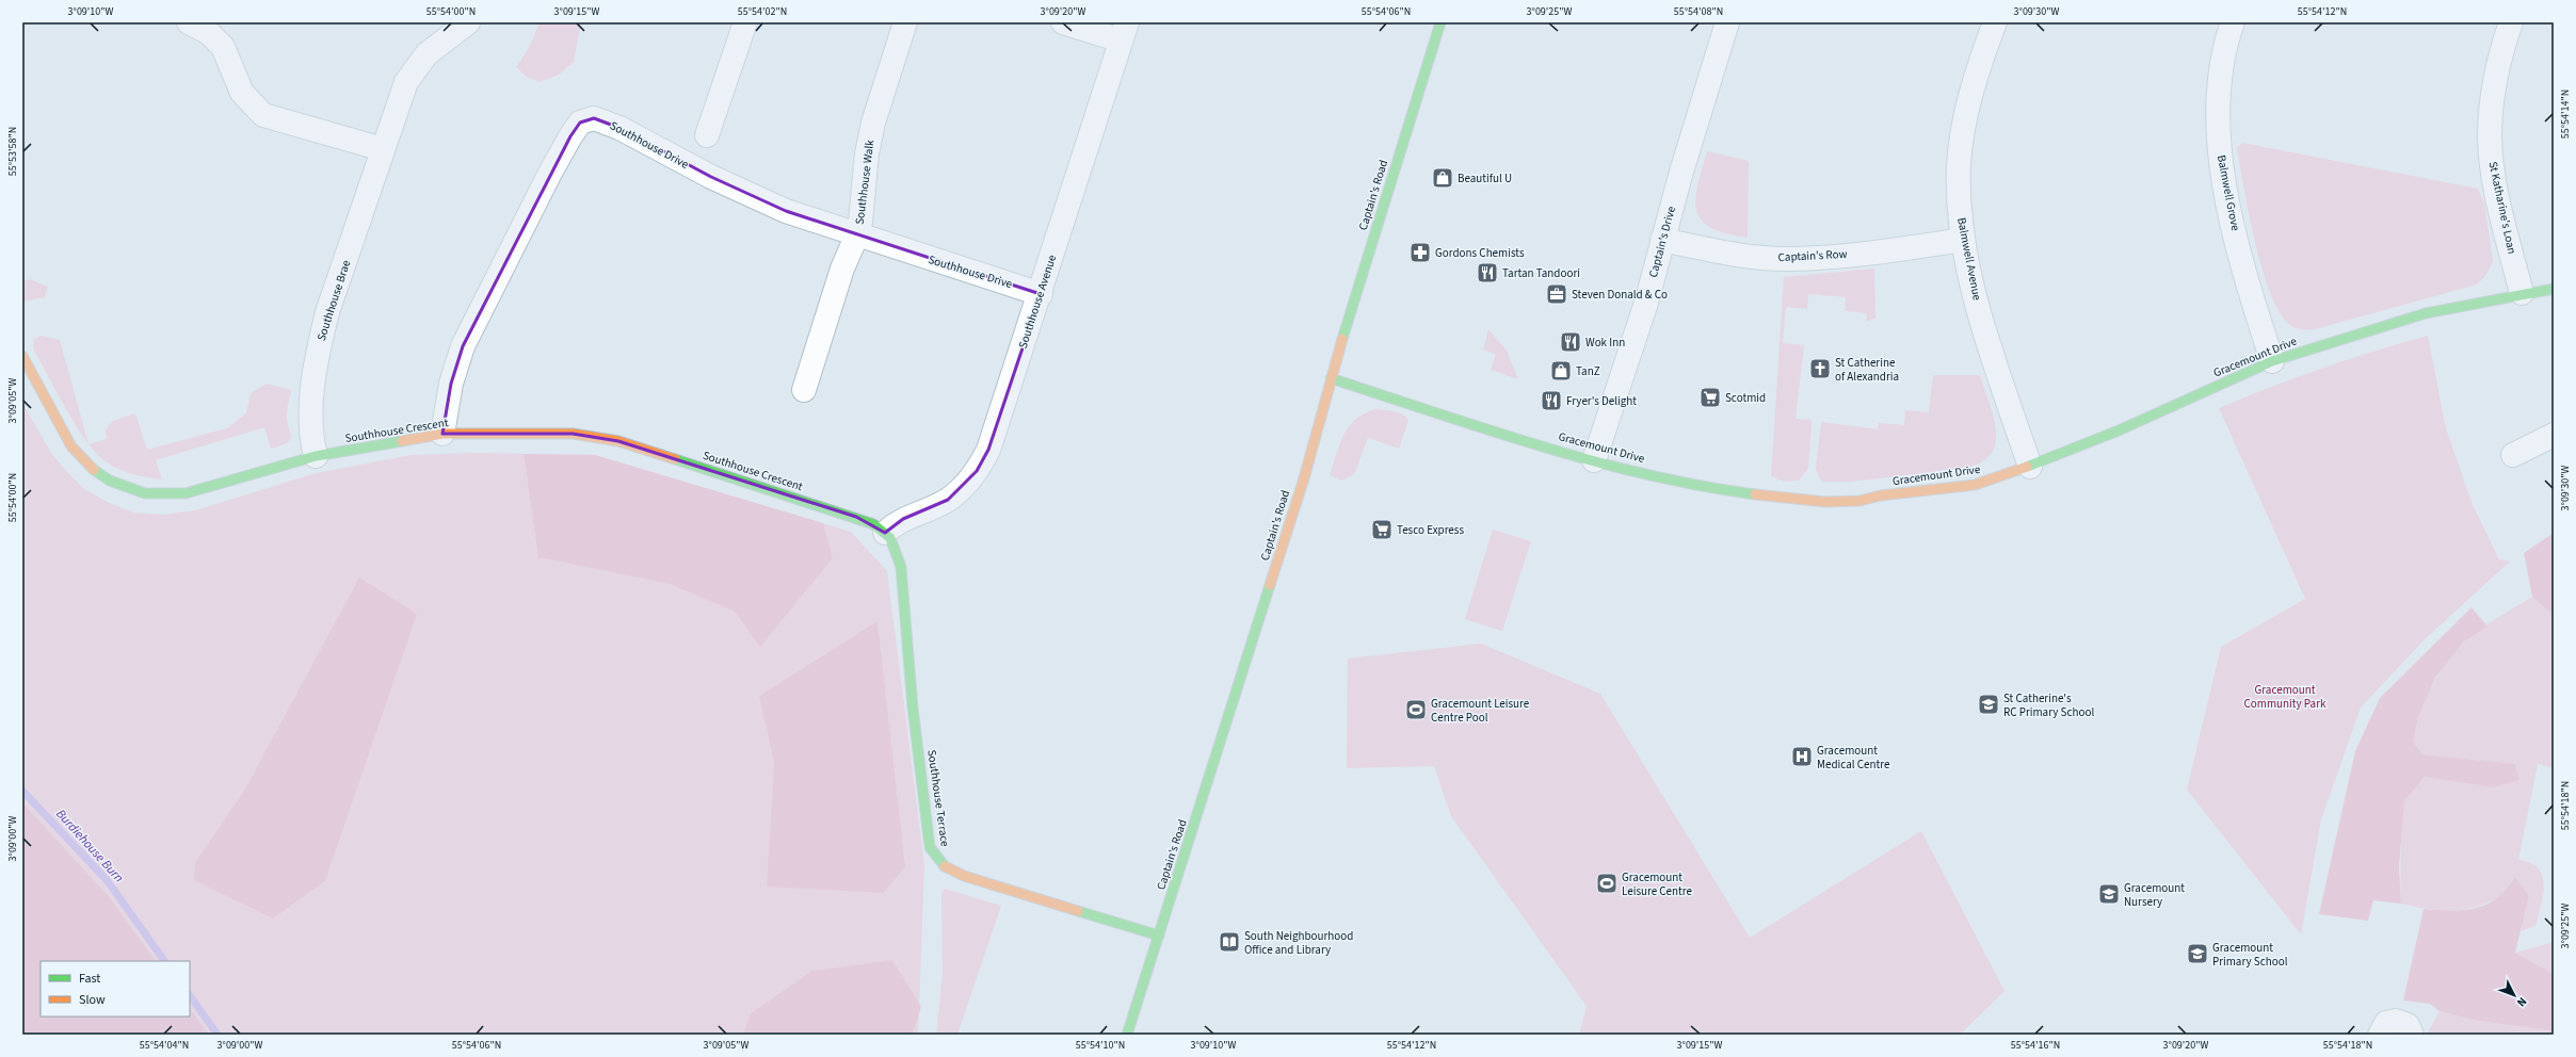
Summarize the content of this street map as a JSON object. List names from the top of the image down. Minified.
{"streets":{"street":["Southhouse Drive","Southhouse Walk","Balmwell Grove","Captain's Road","St Katharine's Loan","Captain's Drive","Captain's Row","Balmwell Avenue","Southhouse Brae","Southhouse Avenue","Gracemount Drive","Southhouse Crescent","Southhouse Terrace"]},"crossings":[["Southhouse Drive","Southhouse Walk"],["Southhouse Drive","Southhouse Avenue"],["Southhouse Drive","Southhouse Crescent"],["Balmwell Grove","Gracemount Drive"],["Captain's Road","Gracemount Drive"],["Captain's Road","Southhouse Terrace"],["St Katharine's Loan","Gracemount Drive"],["Captain's Drive","Captain's Row"],["Captain's Drive","Gracemount Drive"],["Captain's Row","Balmwell Avenue"],["Balmwell Avenue","Gracemount Drive"],["Southhouse Brae","Southhouse Crescent"],["Southhouse Avenue","Southhouse Crescent"],["Southhouse Avenue","Southhouse Terrace"],["Southhouse Crescent","Southhouse Terrace"]],"water":["Burdiehouse Burn"],"parks":["Gracemount Community Park"],"places":{"shop":["Beautiful U","TanZ"],"pharmacy":["Gordons Chemists"],"restaurant":["Tartan Tandoori","Wok Inn","Fryer's Delight"],"office":["Steven Donald & Co"],"church":["St Catherine of Alexandria"],"supermarket":["Scotmid","Tesco Express"],"school or university":["St Catherine's RC Primary School","Gracemount Nursery","Gracemount Primary School"],"sports":["Gracemount Leisure Centre Pool","Gracemount Leisure Centre"],"hospital":["Gracemount Medical Centre"],"library":["South Neighbourhood Office and Library"]},"legend":["Fast","Slow"],"north":"bottom right","coordinates":["3°09'10\"W","55°54'00\"N","3°09'15\"W","55°54'02\"N","3°09'20\"W","55°54'06\"N","3°09'25\"W","55°54'08\"N","3°09'30\"W","55°54'12\"N","55°54'14\"N","55°53'58\"N","3°09'05\"W","55°54'18\"N","3°09'00\"W","55°54'04\"N","55°54'10\"N","55°54'16\"N"]}
